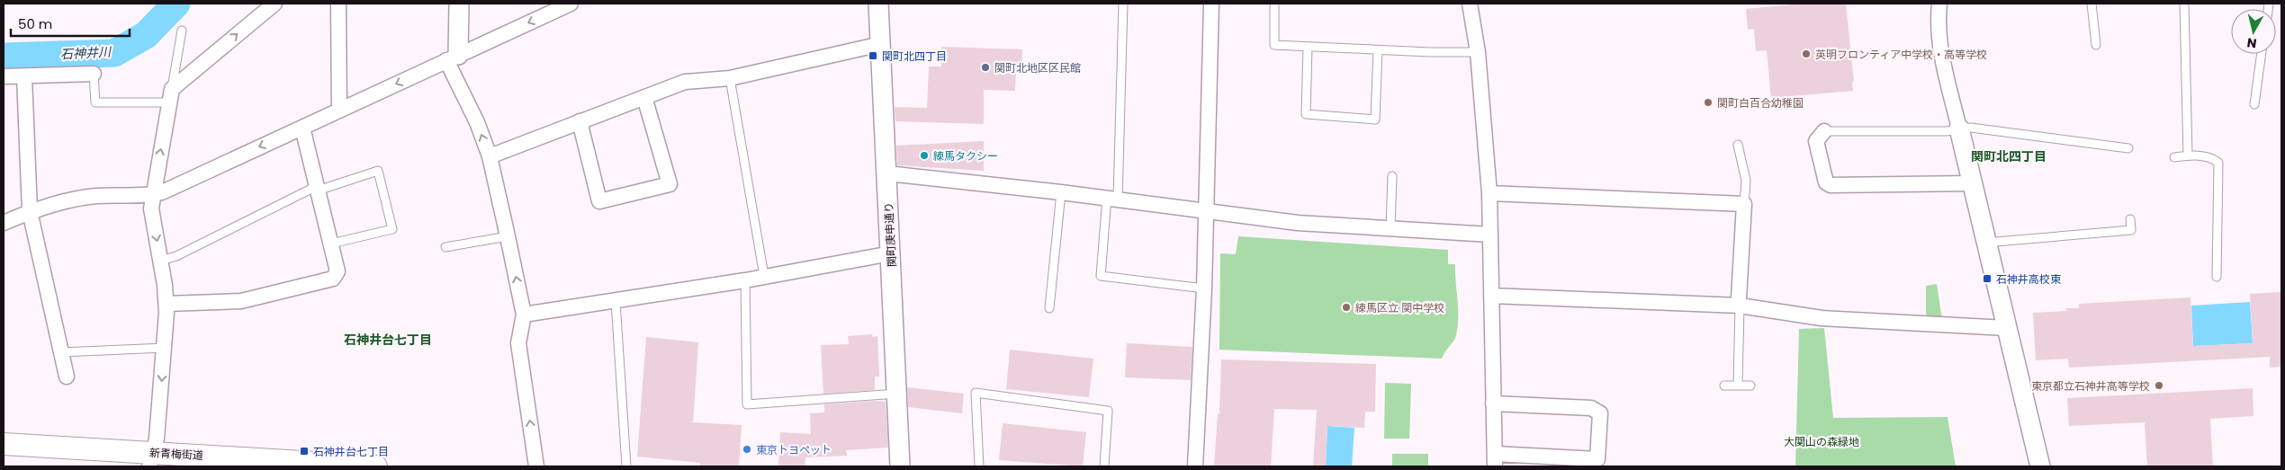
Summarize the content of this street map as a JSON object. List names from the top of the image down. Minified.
{"streets":{"main road":["新青梅街道"],"street":["関町庚申通り"]},"districts":["関町北四丁目","石神井台七丁目"],"water":["石神井川"],"parks":["大関山の森緑地"],"places":{"other":["英明フロンティア中学校・高等学校","関町北地区区民館","関町白百合幼稚園","練馬タクシー","練馬区立 関中学校","東京都立石神井高等学校","東京トヨペット"],"transit":["関町北四丁目","石神井高校東","石神井台七丁目"]},"scale_bar":"50 m","north":"bottom"}
